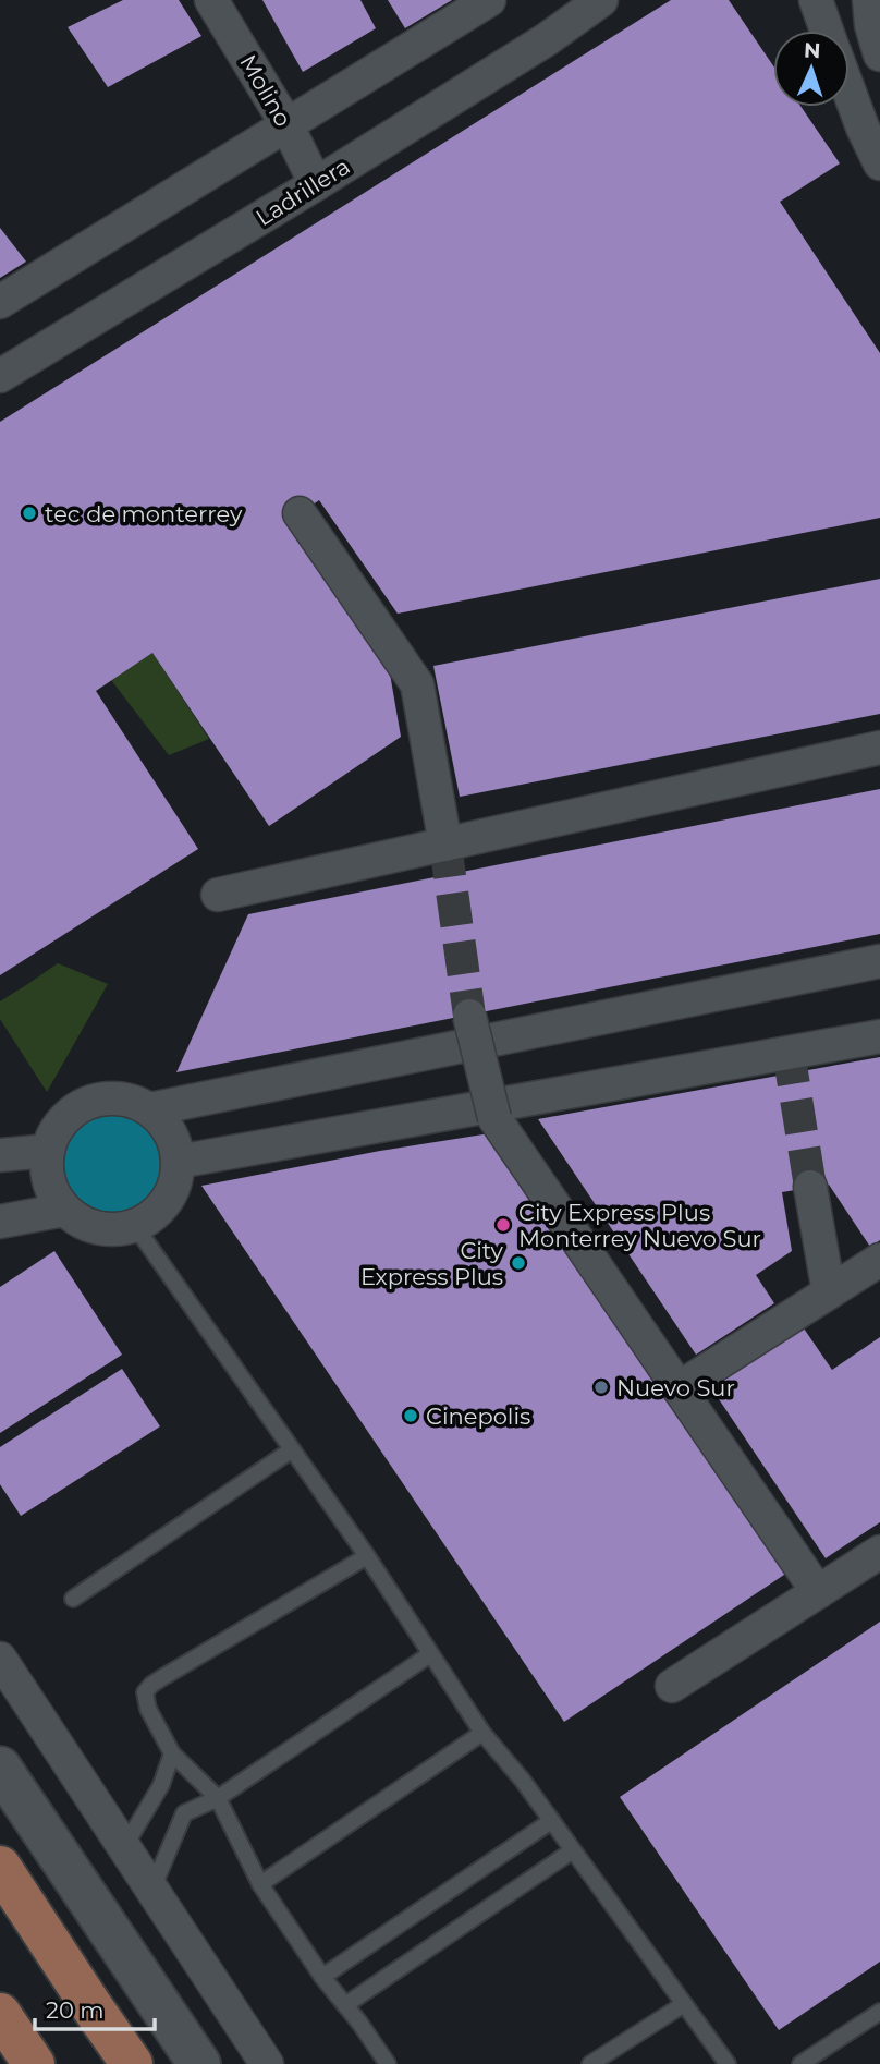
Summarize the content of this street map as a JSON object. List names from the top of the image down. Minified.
{"streets":{"street":["Molino","Ladrillera"]},"crossings":[["Molino","Ladrillera"]],"places":["tec de monterrey","City Express Plus Monterrey Nuevo Sur","City Express Plus","Nuevo Sur","Cinepolis"],"scale_bar":"20 m","north":"top"}
